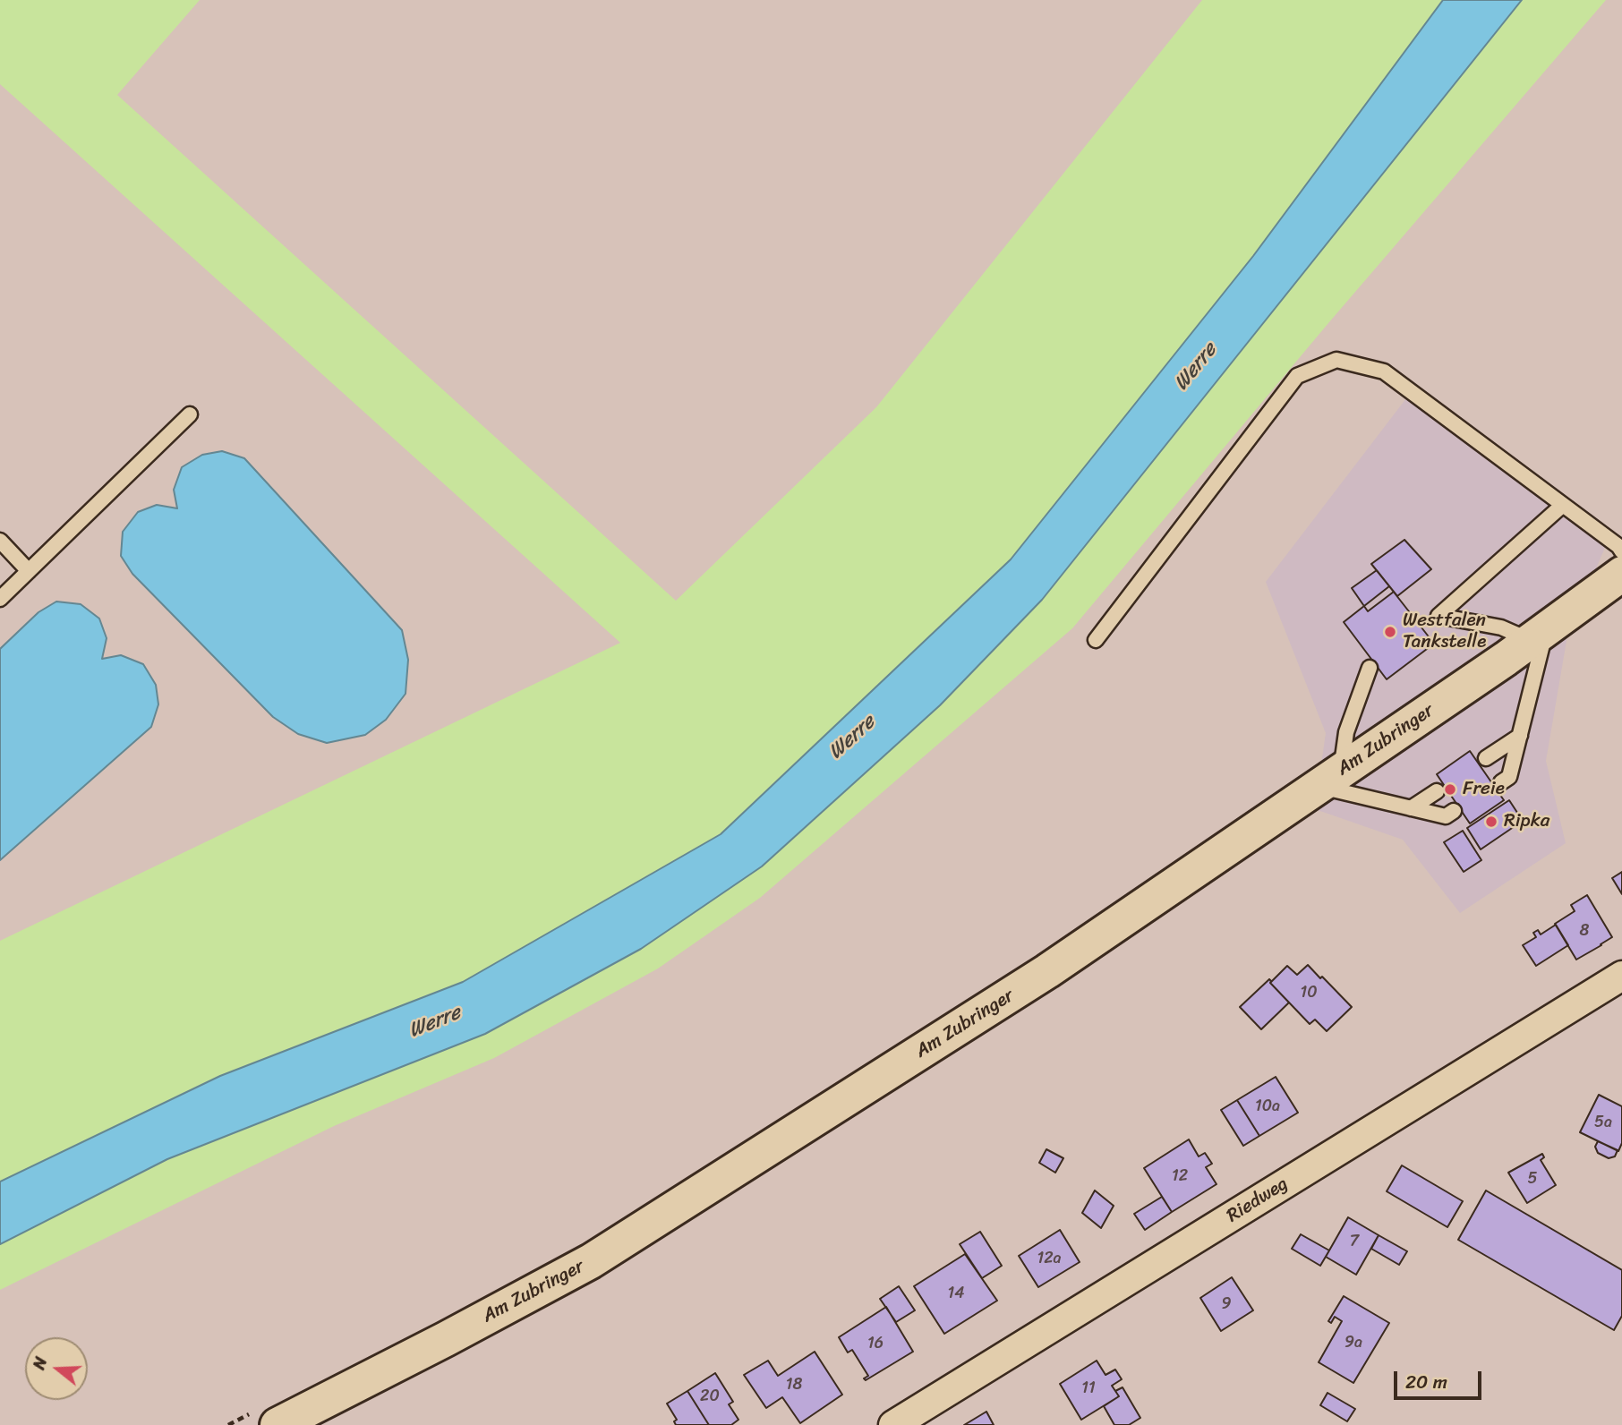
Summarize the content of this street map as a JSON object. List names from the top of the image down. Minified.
{"streets":{"main road":["Am Zubringer"],"street":["Riedweg"]},"water":["Werre"],"places":["Westfalen Tankstelle","Freie","Ripka"],"house_numbers":["8","10","10a","5a","12","5","7","12a","14","9","9a","16","18","11","20"],"scale_bar":"20 m","north":"left"}
